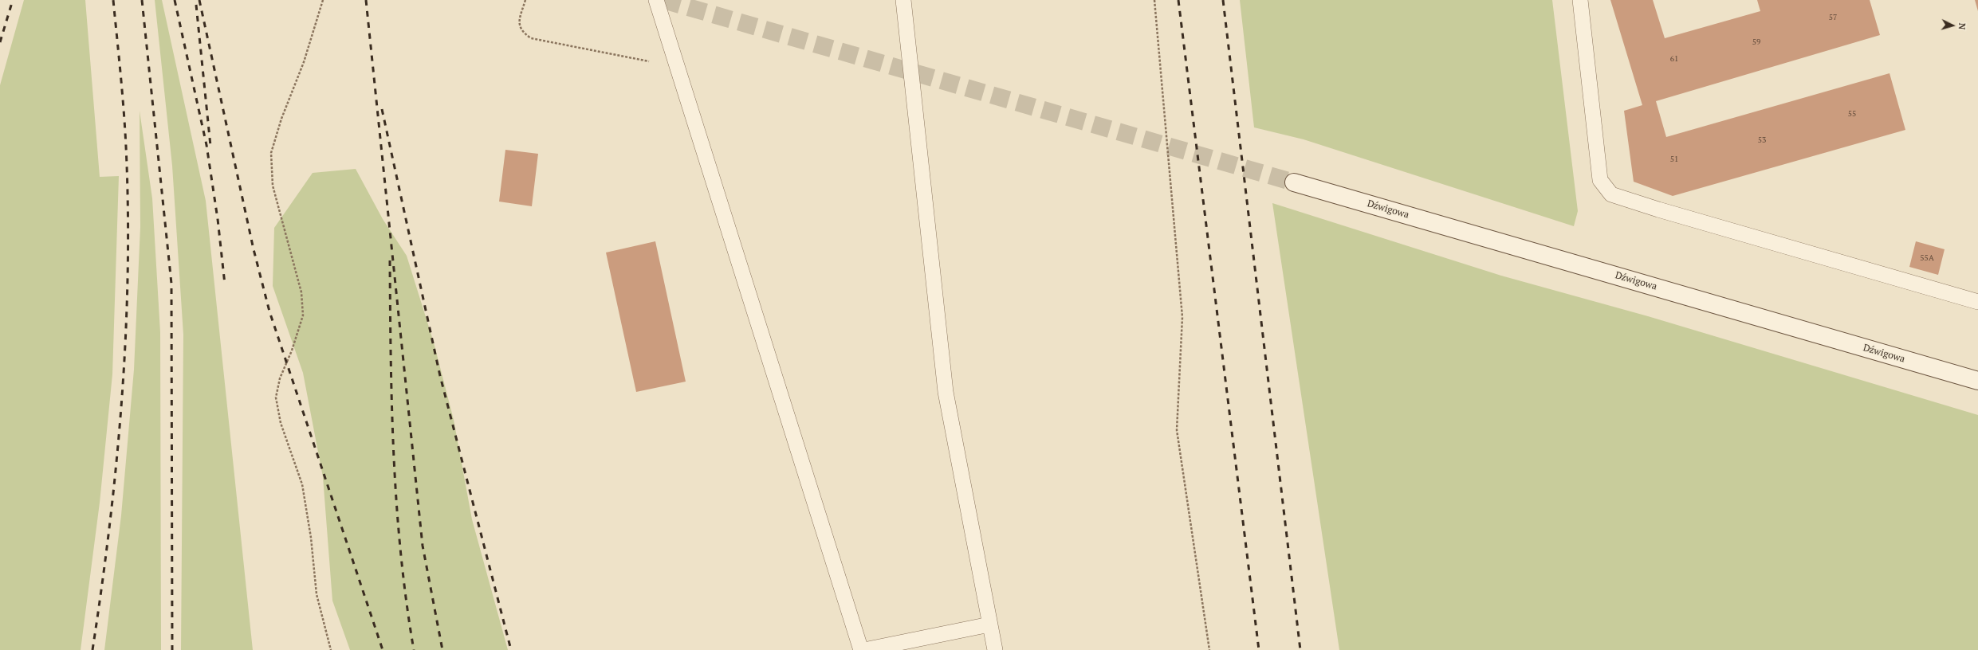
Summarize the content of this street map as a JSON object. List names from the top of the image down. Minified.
{"streets":{"main road":["Dźwigowa"]},"house_numbers":["57","59","61","55","53","51","55A"],"north":"right"}
